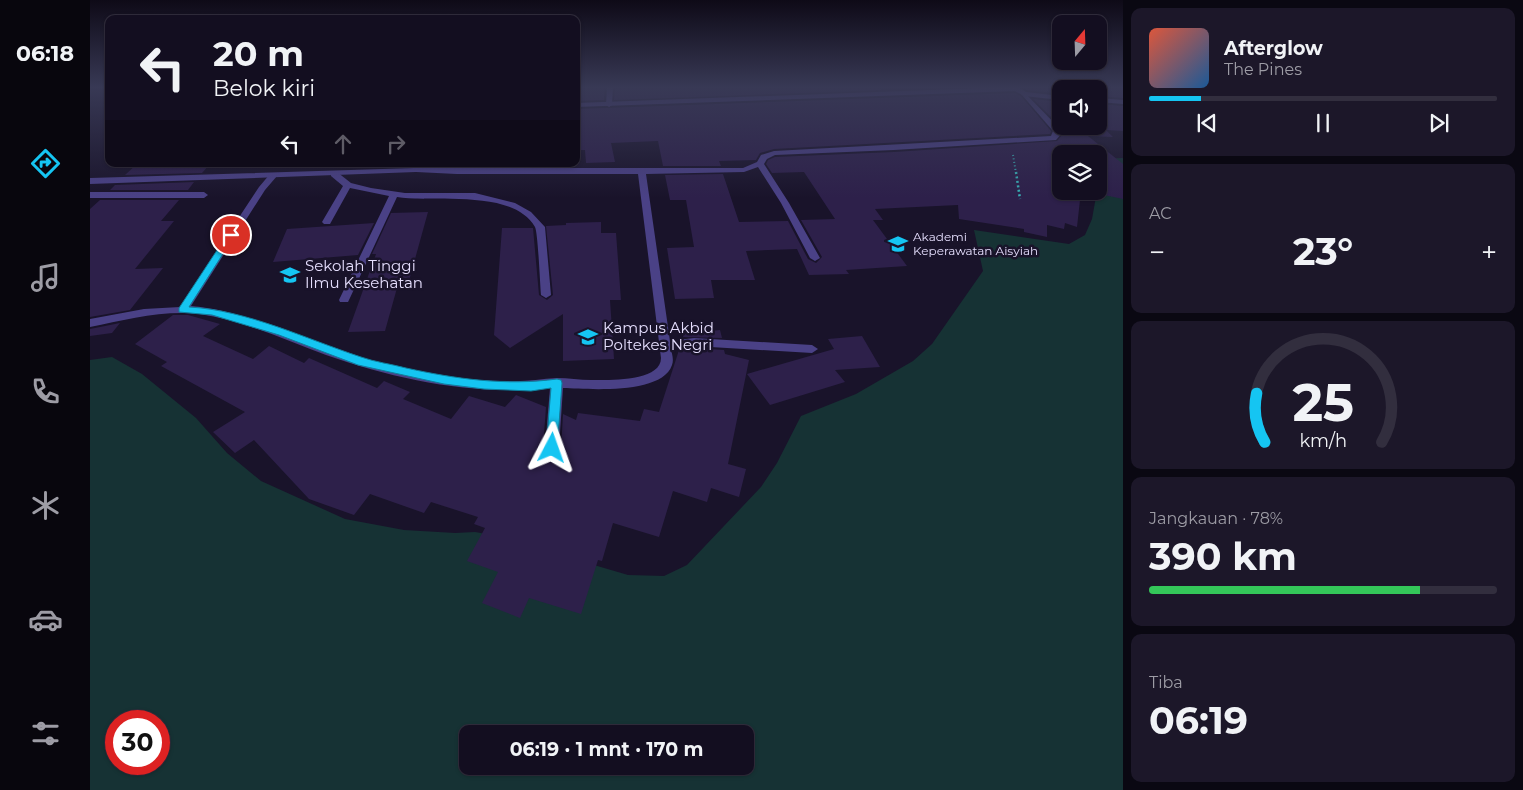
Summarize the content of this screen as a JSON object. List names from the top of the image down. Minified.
{"places":{"school or university":["Akademi Keperawatan Aisyiah","Sekolah Tinggi Ilmu Kesehatan","Kampus Akbid Poltekes Negri"]},"north":"top","page":{"tabs":"06:18","turn":["20 m","Belok kiri"],"song":["Afterglow","The Pines"],"tile":["AC",["Jangkauan · 78%","390 km"],["Tiba","06:19"]],"heat":["−","23°","+"],"limit":"30","trip":"06:19 · 1 mnt · 170 m","gauge":["25","km/h"]}}
